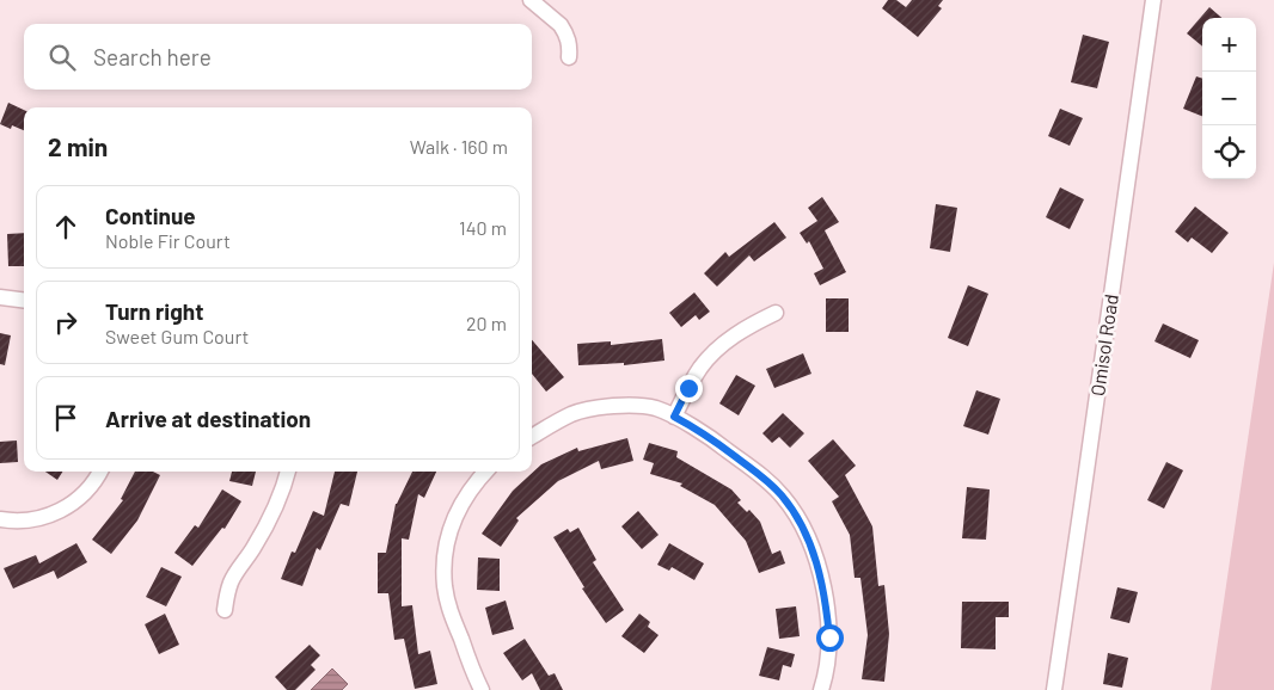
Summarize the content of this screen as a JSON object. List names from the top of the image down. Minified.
{"streets":{"street":["Omisol Road"]},"page":{"map_buttons":["+","−"],"search":"Search here","heading":["2 min","Walk · 160 m"],"list":[["Continue","Noble Fir Court","140 m"],["Turn right","Sweet Gum Court","20 m"],"Arrive at destination"]}}
